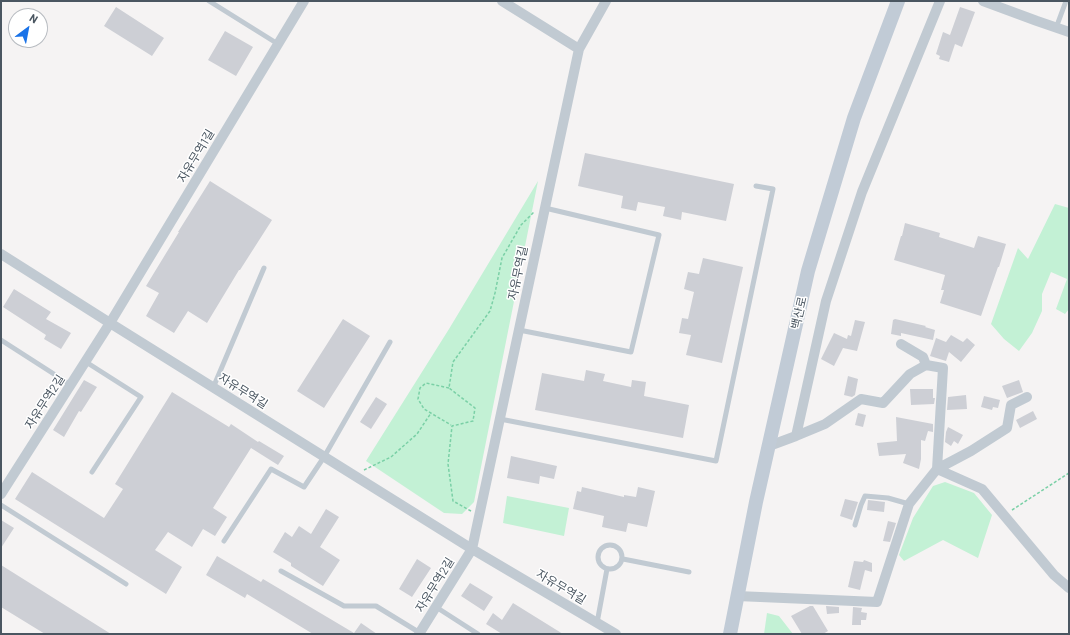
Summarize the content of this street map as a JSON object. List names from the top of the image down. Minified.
{"streets":{"main road":["백산로"],"street":["자유무역1길","자유무역길","자유무역2길"]},"crossings":[["자유무역1길","자유무역길"],["자유무역1길","자유무역2길"],["자유무역길","자유무역2길"]],"north":"top right"}
